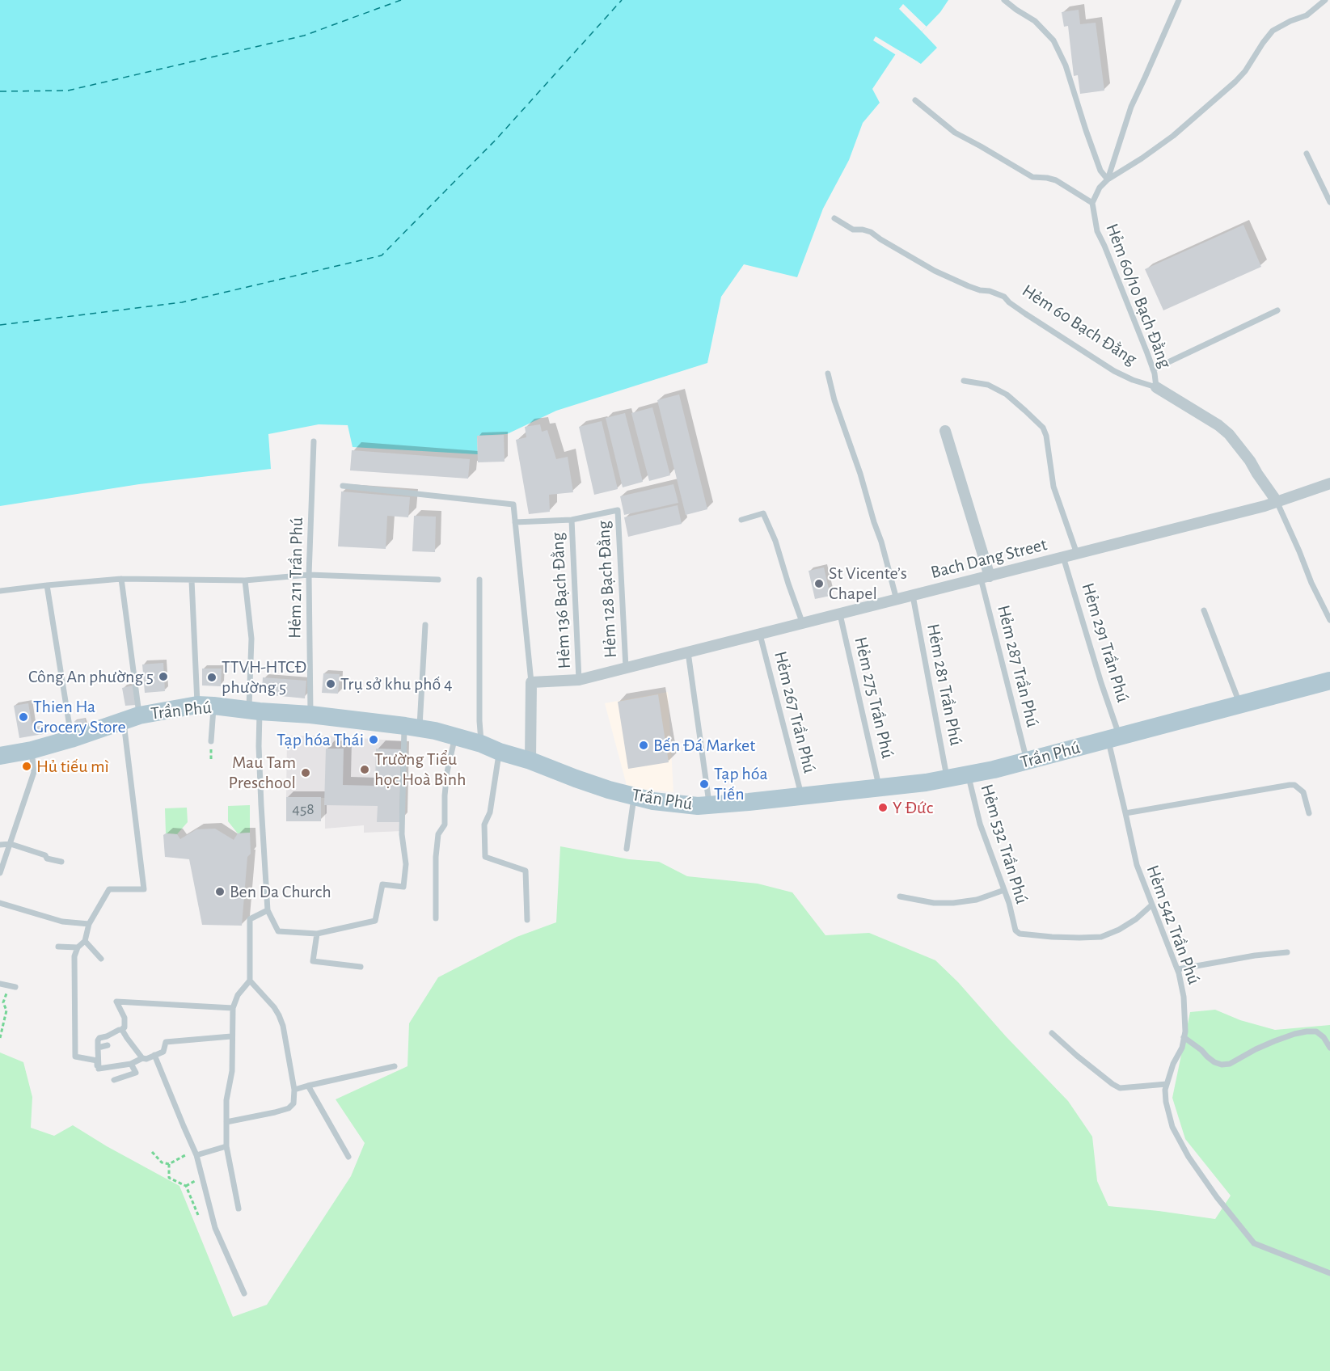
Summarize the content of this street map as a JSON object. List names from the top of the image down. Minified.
{"streets":{"main road":["Trần Phú"],"street":["Hẻm 60 Bạch Đằng","Bach Dang Street"],"lane":["Hẻm 60/10 Bạch Đằng","Hẻm 211 Trần Phú","Hẻm 128 Bạch Đằng","Hẻm 136 Bạch Đằng","Hẻm 291 Trần Phú","Hẻm 287 Trần Phú","Hẻm 281 Trần Phú","Hẻm 275 Trần Phú","Hẻm 267 Trần Phú","Hẻm 532 Trần Phú","Hẻm 542 Trần Phú"]},"crossings":[["Hẻm 60/10 Bạch Đằng","Hẻm 60 Bạch Đằng"],["Hẻm 60 Bạch Đằng","Bach Dang Street"],["Bach Dang Street","Hẻm 128 Bạch Đằng"],["Bach Dang Street","Hẻm 136 Bạch Đằng"],["Bach Dang Street","Hẻm 291 Trần Phú"],["Bach Dang Street","Hẻm 287 Trần Phú"],["Bach Dang Street","Hẻm 281 Trần Phú"],["Bach Dang Street","Hẻm 275 Trần Phú"],["Bach Dang Street","Hẻm 267 Trần Phú"],["Hẻm 211 Trần Phú","Trần Phú"],["Hẻm 128 Bạch Đằng","Hẻm 136 Bạch Đằng"],["Hẻm 291 Trần Phú","Trần Phú"],["Hẻm 291 Trần Phú","Hẻm 542 Trần Phú"],["Hẻm 287 Trần Phú","Trần Phú"],["Hẻm 281 Trần Phú","Trần Phú"],["Hẻm 275 Trần Phú","Trần Phú"],["Trần Phú","Hẻm 267 Trần Phú"],["Trần Phú","Hẻm 532 Trần Phú"],["Trần Phú","Hẻm 542 Trần Phú"],["Hẻm 532 Trần Phú","Hẻm 542 Trần Phú"]],"places":["St Vicente’s Chapel","Công An phường 5","TTVH-HTCĐ phường 5","Trụ sở khu phố 4","Thien Ha Grocery Store","Tạp hóa Thái","Bến Đá Market","Hủ tiếu mì","Trường Tiểu học Hoà Bình","Mau Tam Preschool","Tạp hóa Tiến","Y Đức","Ben Da Church"],"house_numbers":["458"]}
